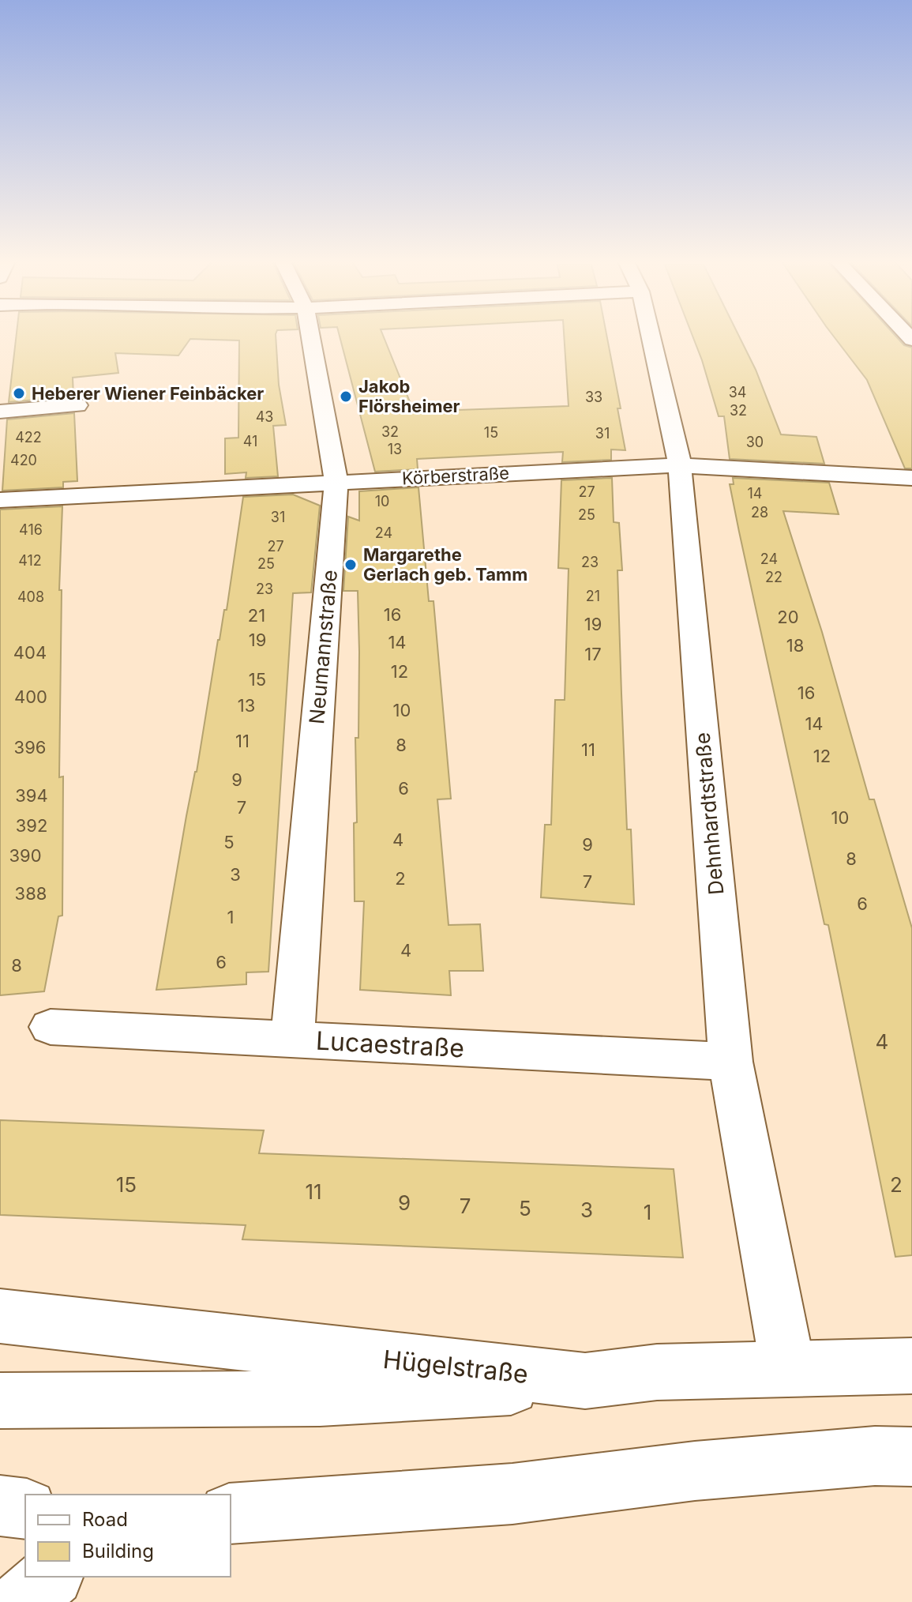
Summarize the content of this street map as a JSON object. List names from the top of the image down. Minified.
{"streets":{"street":["Körberstraße","Neumannstraße","Dehnhardtstraße","Lucaestraße","Hügelstraße"]},"crossings":[["Körberstraße","Neumannstraße"],["Körberstraße","Dehnhardtstraße"],["Neumannstraße","Lucaestraße"],["Dehnhardtstraße","Lucaestraße"],["Dehnhardtstraße","Hügelstraße"]],"places":["Heberer Wiener Feinbäcker","Jakob Flörsheimer","Margarethe Gerlach geb. Tamm"],"house_numbers":["34","33","32","43","32","15","31","422","41","30","13","420","27","14","10","28","25","31","416","24","27","24","412","23","25","22","23","21","408","16","21","20","19","19","14","18","404","17","12","15","16","400","13","10","14","11","8","396","11","12","9","6","394","7","10","392","4","5","9","390","8","3","2","7","388","6","1","4","6","8","4","15","2","11","9","7","5","3","1"],"legend":["Road","Building"]}
